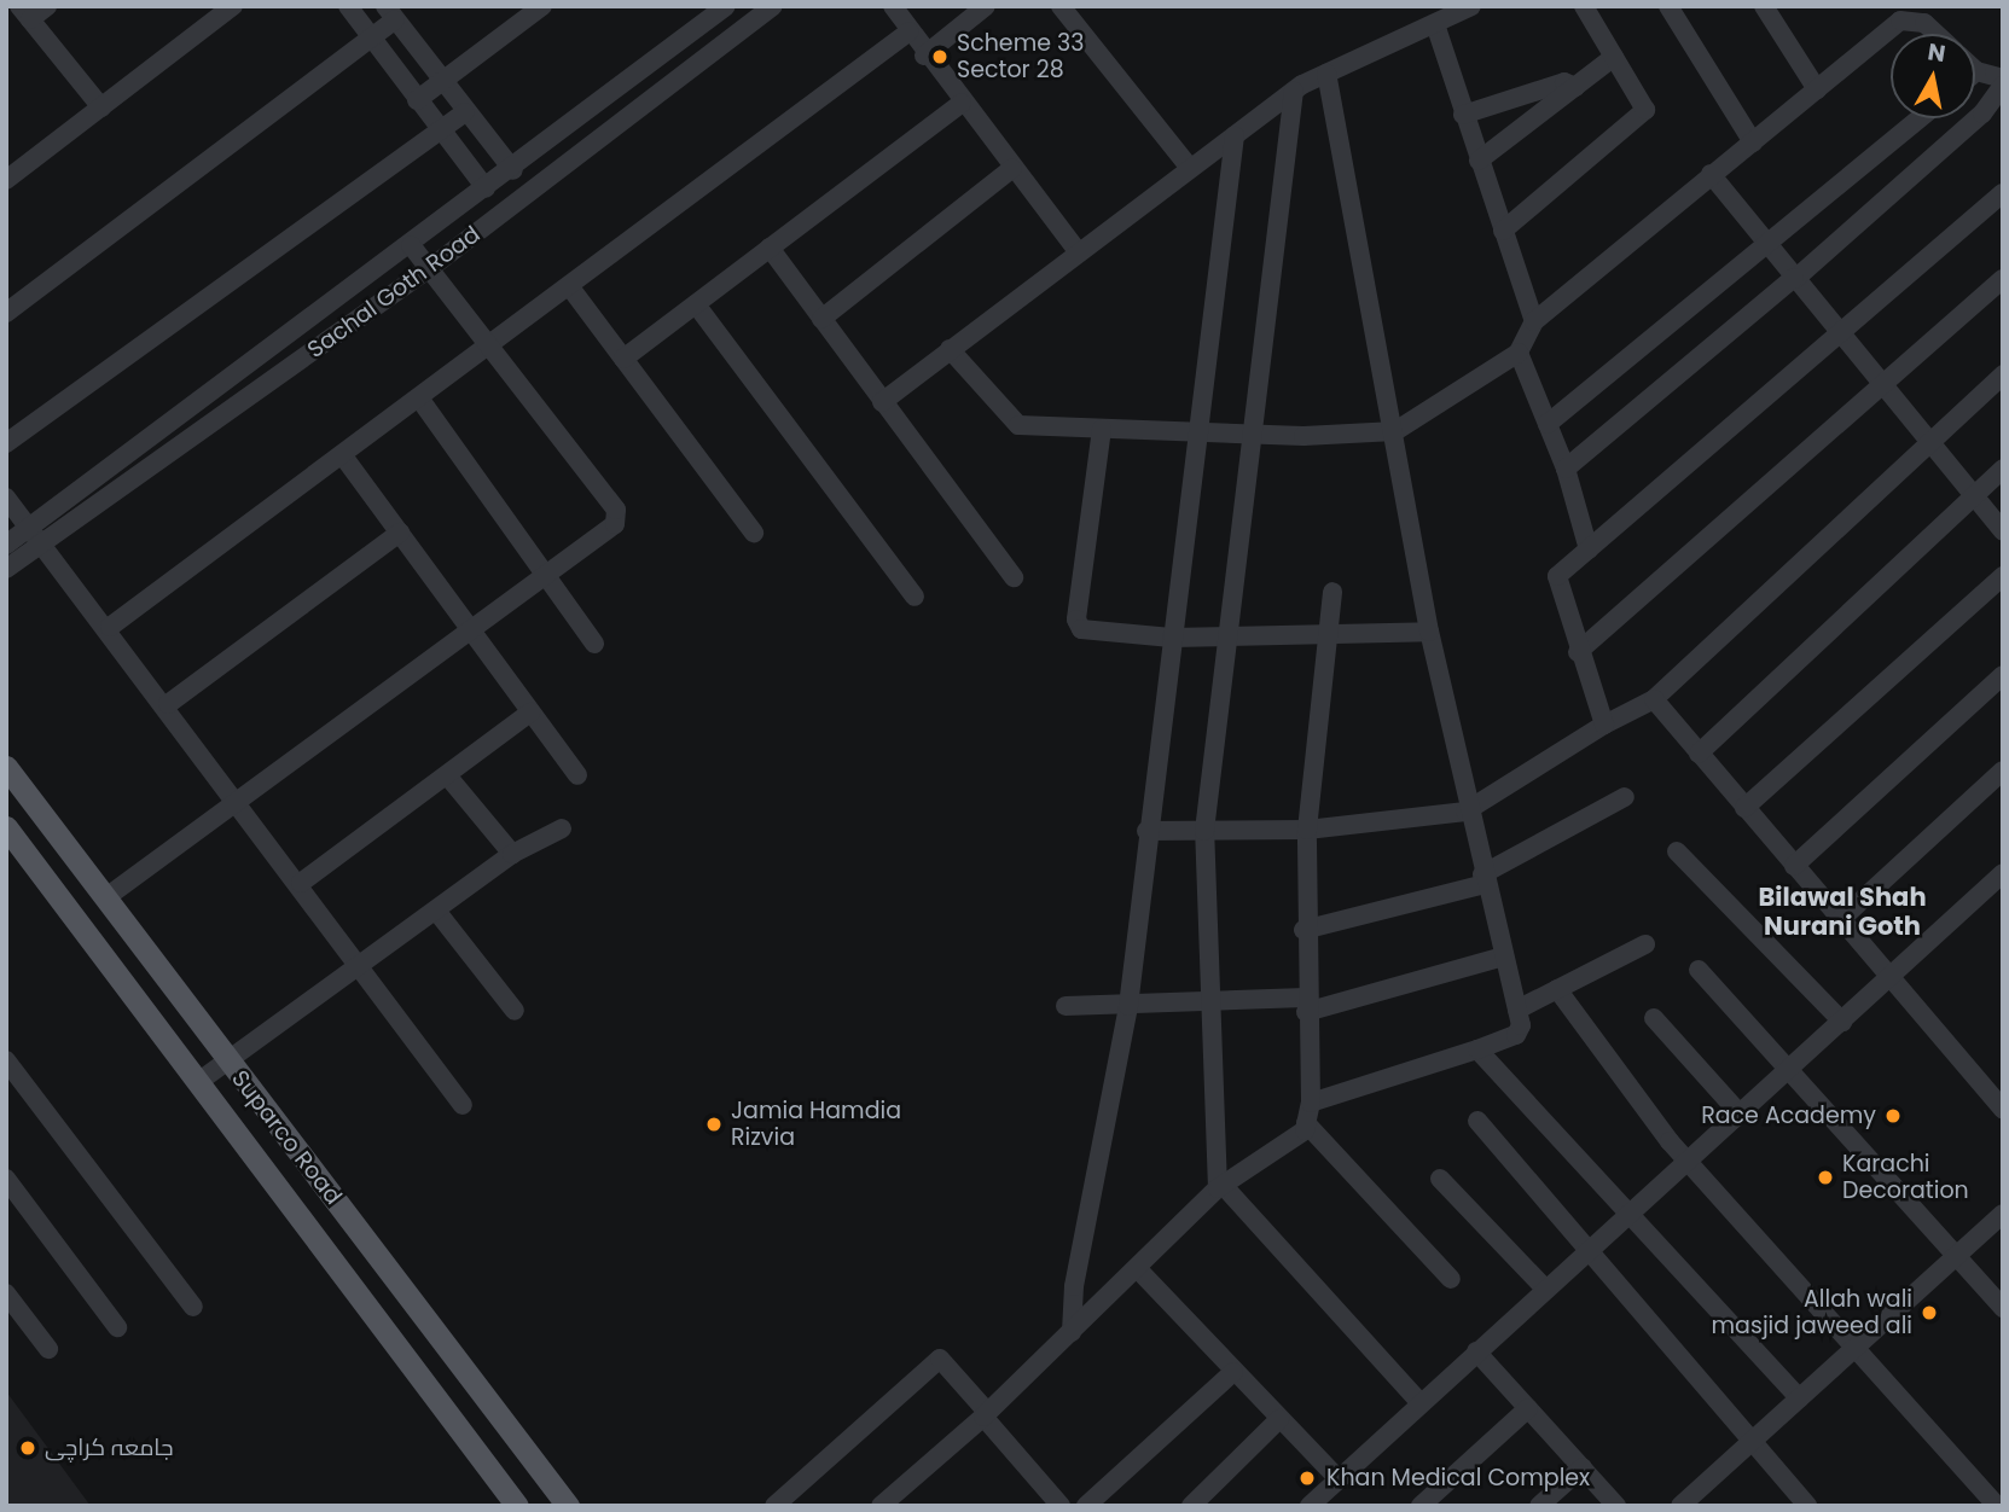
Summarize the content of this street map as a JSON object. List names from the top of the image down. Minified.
{"streets":{"main road":["Suparco Road"],"street":["Sachal Goth Road"]},"districts":["Bilawal Shah Nurani Goth"],"places":["Scheme 33 Sector 28","Race Academy","Jamia Hamdia Rizvia","Karachi Decoration","Allah wali masjid jaweed ali","جامعہ کراچی","Khan Medical Complex"],"north":"top"}
